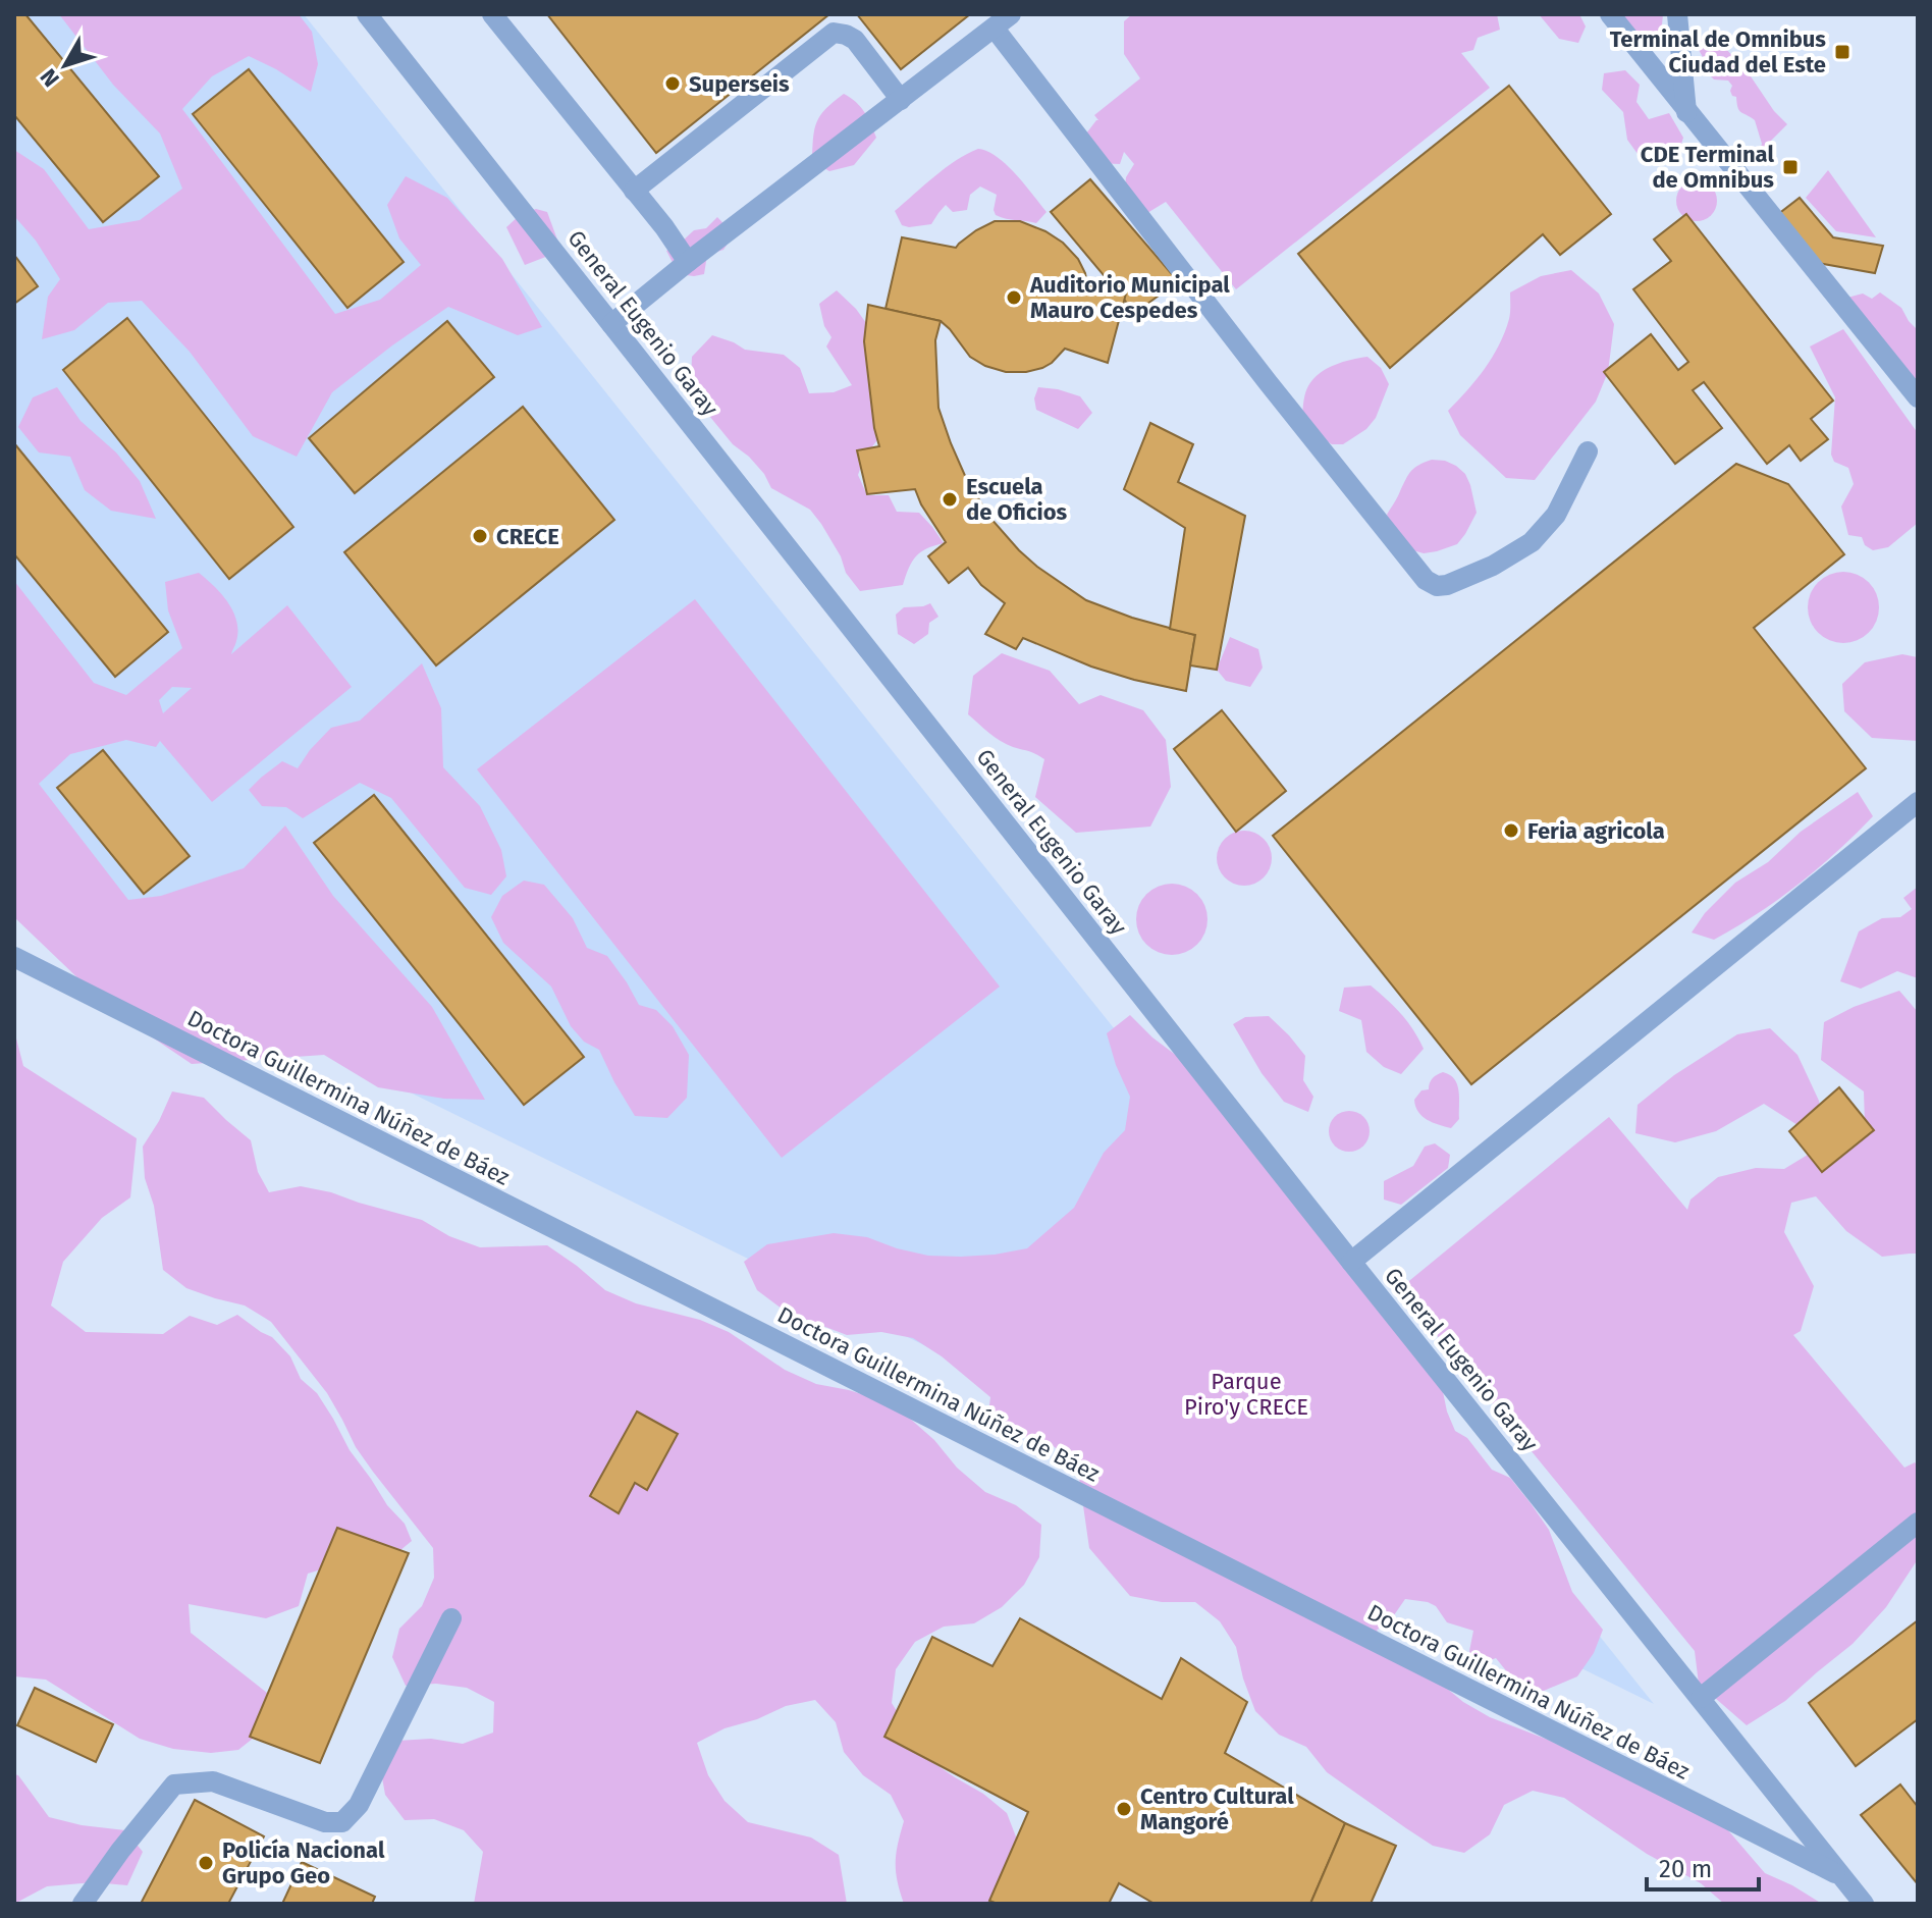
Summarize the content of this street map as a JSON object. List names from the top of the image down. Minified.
{"streets":{"street":["General Eugenio Garay","Doctora Guillermina Núñez de Báez"]},"crossings":[["General Eugenio Garay","Doctora Guillermina Núñez de Báez"]],"parks":["Parque Piro'y CRECE"],"places":{"transit":["Terminal de Omnibus Ciudad del Este","CDE Terminal de Omnibus"],"other":["Superseis","Auditorio Municipal Mauro Cespedes","Escuela de Oficios","CRECE","Feria agricola","Centro Cultural Mangoré","Policía Nacional Grupo Geo"]},"scale_bar":"20 m","north":"bottom left"}
